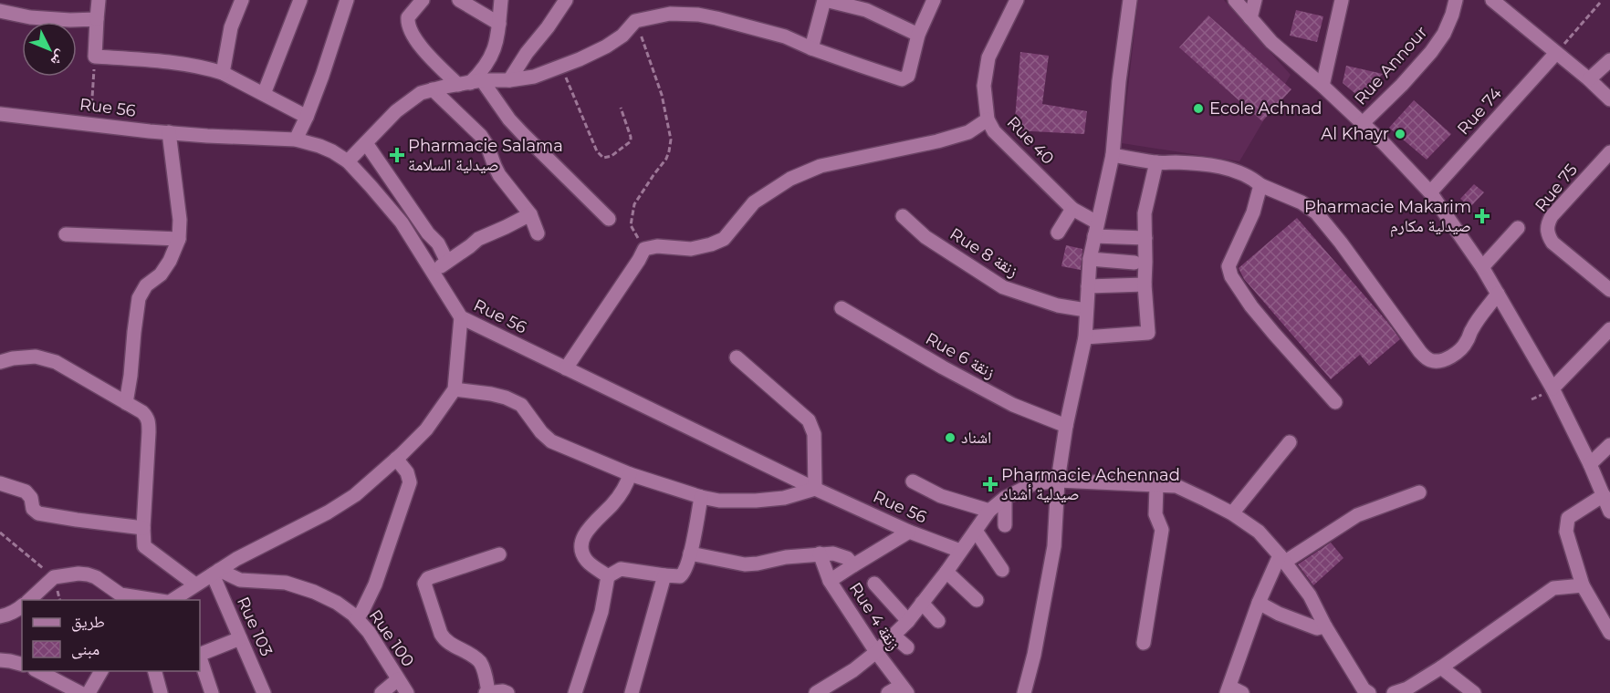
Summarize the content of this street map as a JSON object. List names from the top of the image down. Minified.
{"streets":{"street":["Rue Annour","Rue 56","Rue 74","Rue 40","Rue 75","Rue 8 زنقة","Rue 6 زنقة","Rue 4 زنقة","Rue 103","Rue 100"]},"crossings":[["Rue 56","Rue 4 زنقة"],["Rue 103","Rue 100"]],"places":{"other":["Ecole Achnad","Al Khayr","اشناد"],"health":["Pharmacie Salama صيدلية السلامة","Pharmacie Makarim صيدلية مكارم","Pharmacie Achennad صيدلية أشناد"]},"legend":["طريق","مبنى"],"north":"bottom right"}
